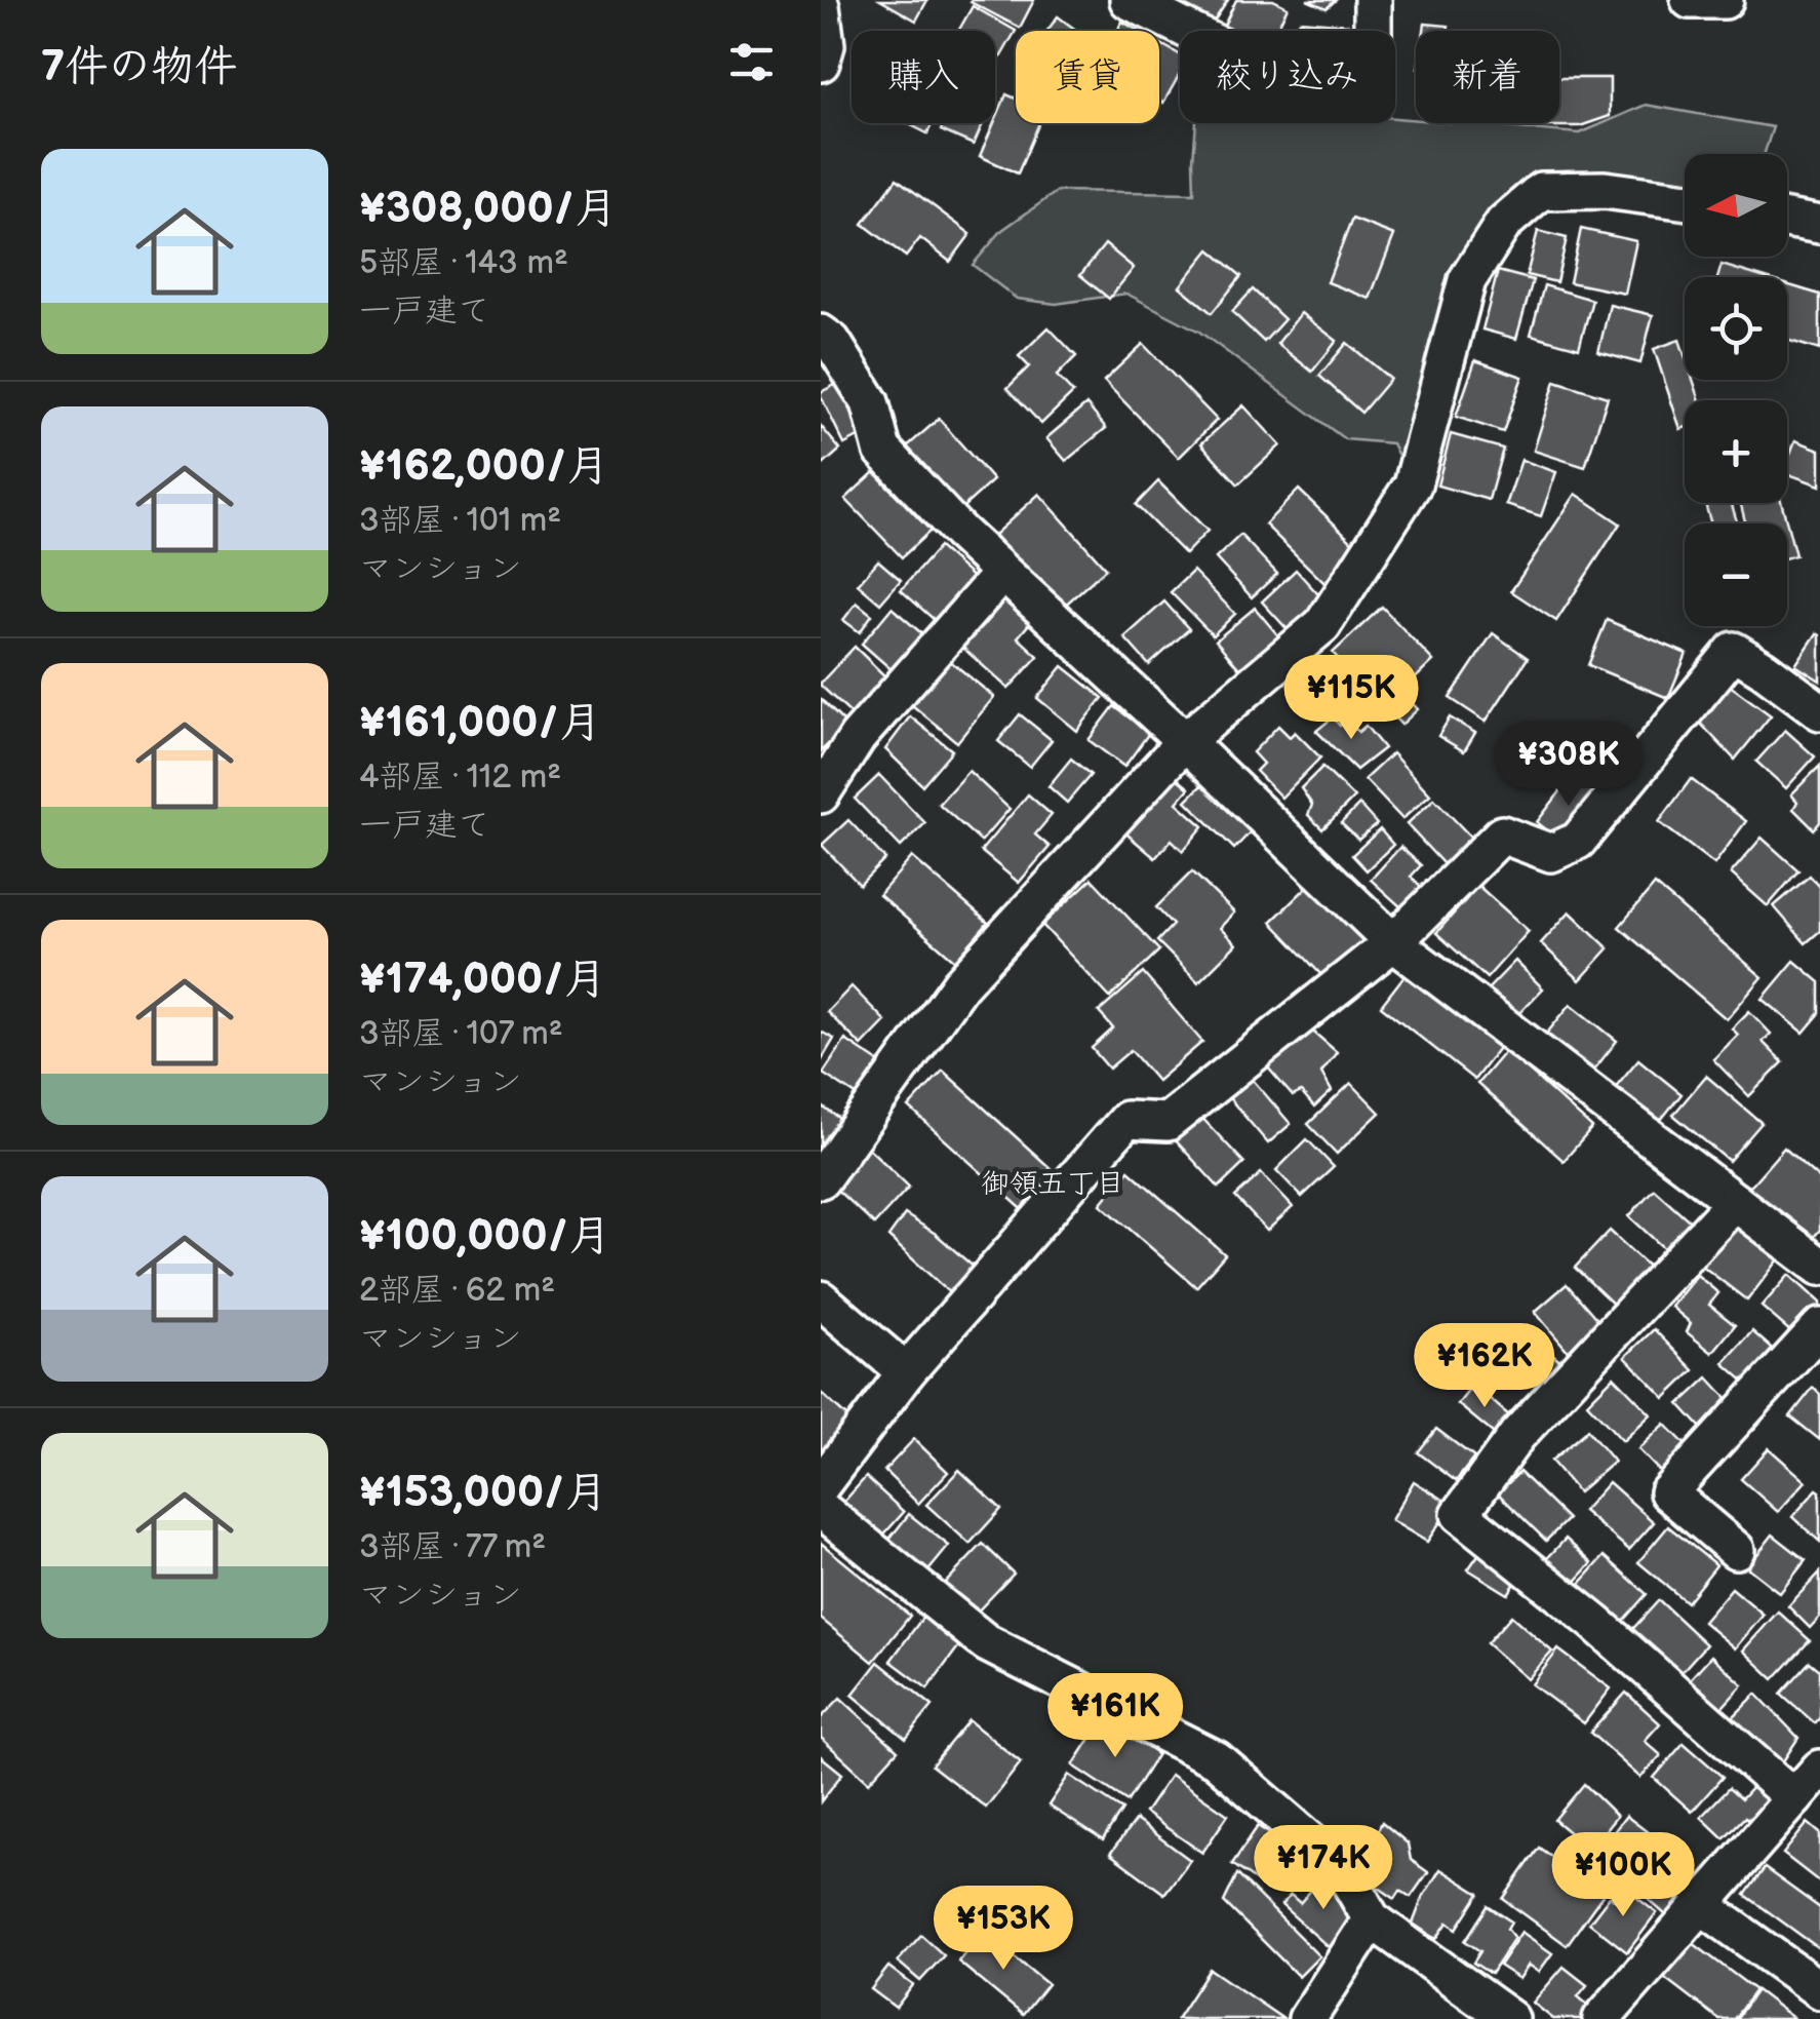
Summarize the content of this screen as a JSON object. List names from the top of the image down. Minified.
{"districts":["御領五丁目"],"north":"left","page":{"heading":"7件の物件","chip":["購入","賃貸","絞り込み","新着"],"list":[{"name":"¥308,000/月","note":"5部屋 · 143 m² · 一戸建て"},{"name":"¥162,000/月","note":"3部屋 · 101 m² · マンション"},{"name":"¥161,000/月","note":"4部屋 · 112 m² · 一戸建て"},{"name":"¥174,000/月","note":"3部屋 · 107 m² · マンション"},{"name":"¥100,000/月","note":"2部屋 · 62 m² · マンション"},{"name":"¥153,000/月","note":"3部屋 · 77 m² · マンション"}],"map_buttons":["+","−"],"price":["¥115K","¥308K","¥162K","¥161K","¥174K","¥100K","¥153K"]}}
